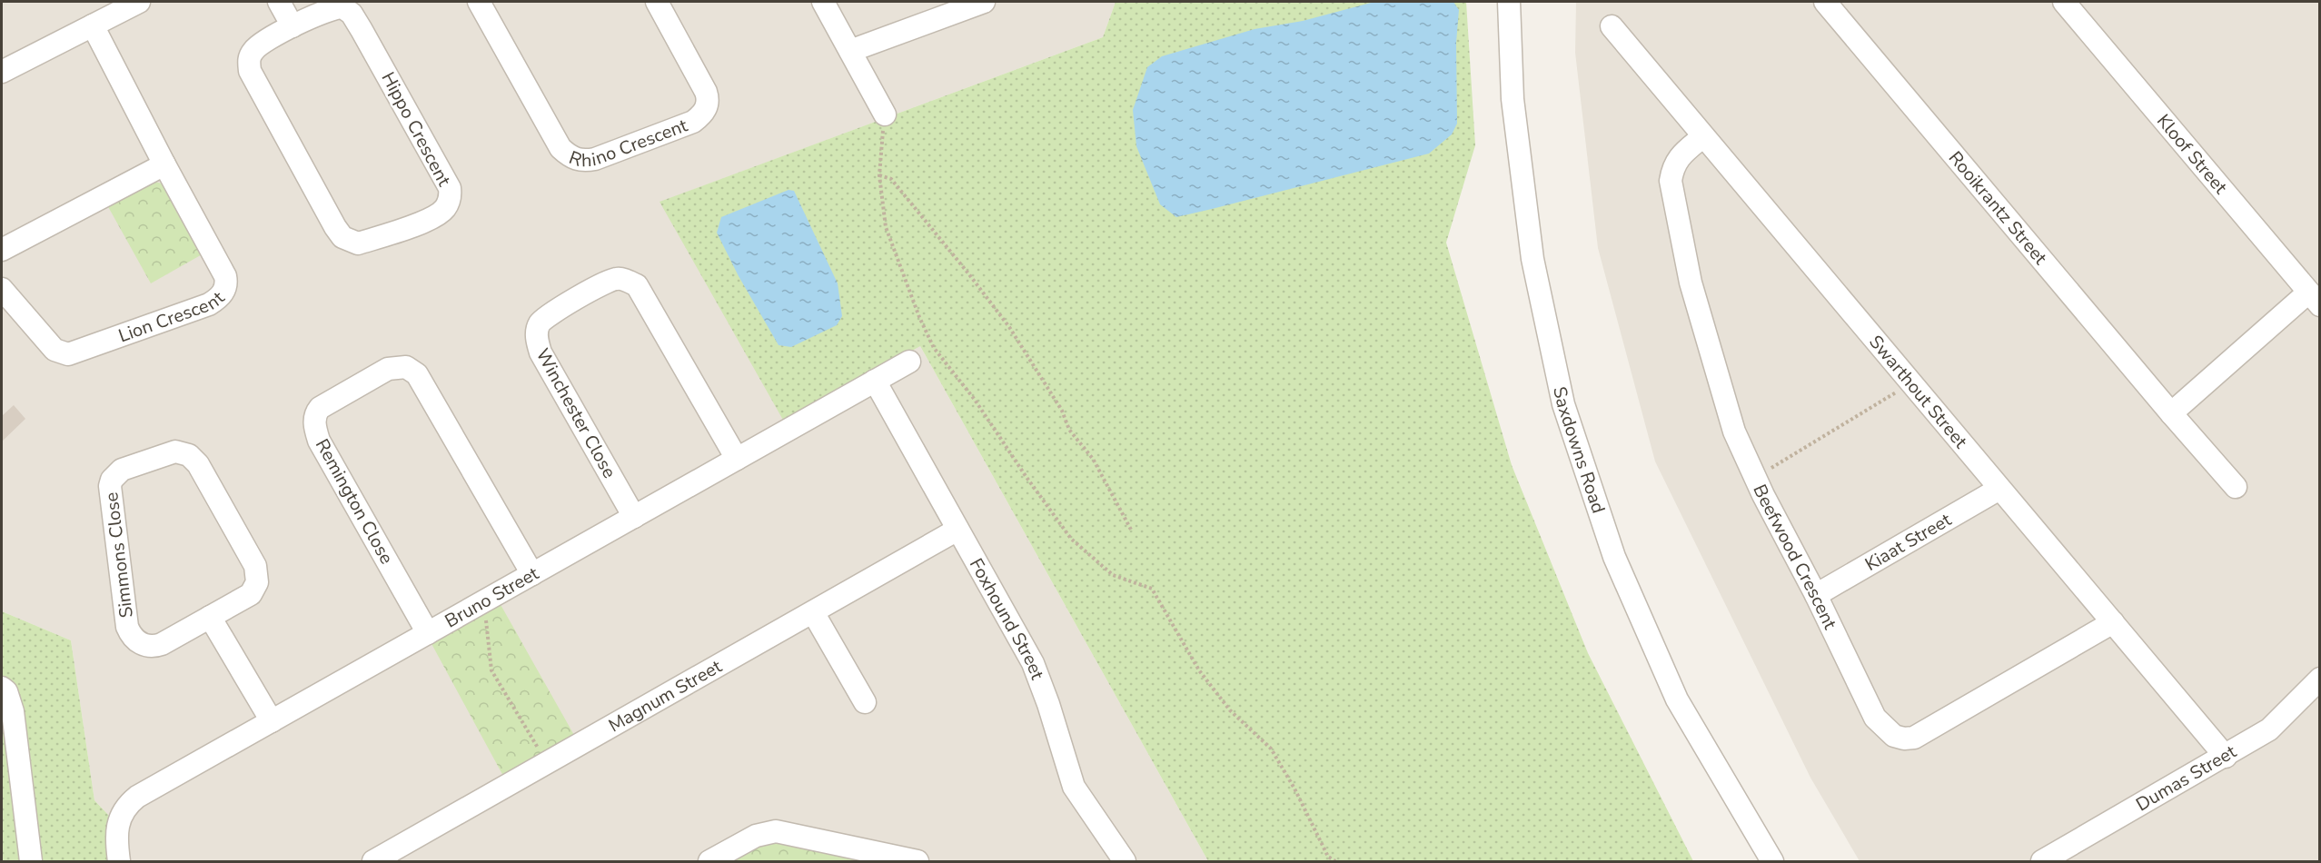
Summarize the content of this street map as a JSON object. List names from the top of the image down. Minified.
{"streets":{"street":["Hippo Crescent","Rhino Crescent","Kloof Street","Rooikrantz Street","Lion Crescent","Swarthout Street","Winchester Close","Saxdowns Road","Remington Close","Kiaat Street","Simmons Close","Beefwood Crescent","Bruno Street","Foxhound Street","Magnum Street","Dumas Street"]},"crossings":[["Swarthout Street","Kiaat Street"],["Swarthout Street","Beefwood Crescent"],["Swarthout Street","Dumas Street"],["Winchester Close","Bruno Street"],["Remington Close","Bruno Street"],["Kiaat Street","Beefwood Crescent"],["Bruno Street","Foxhound Street"],["Foxhound Street","Magnum Street"]]}
